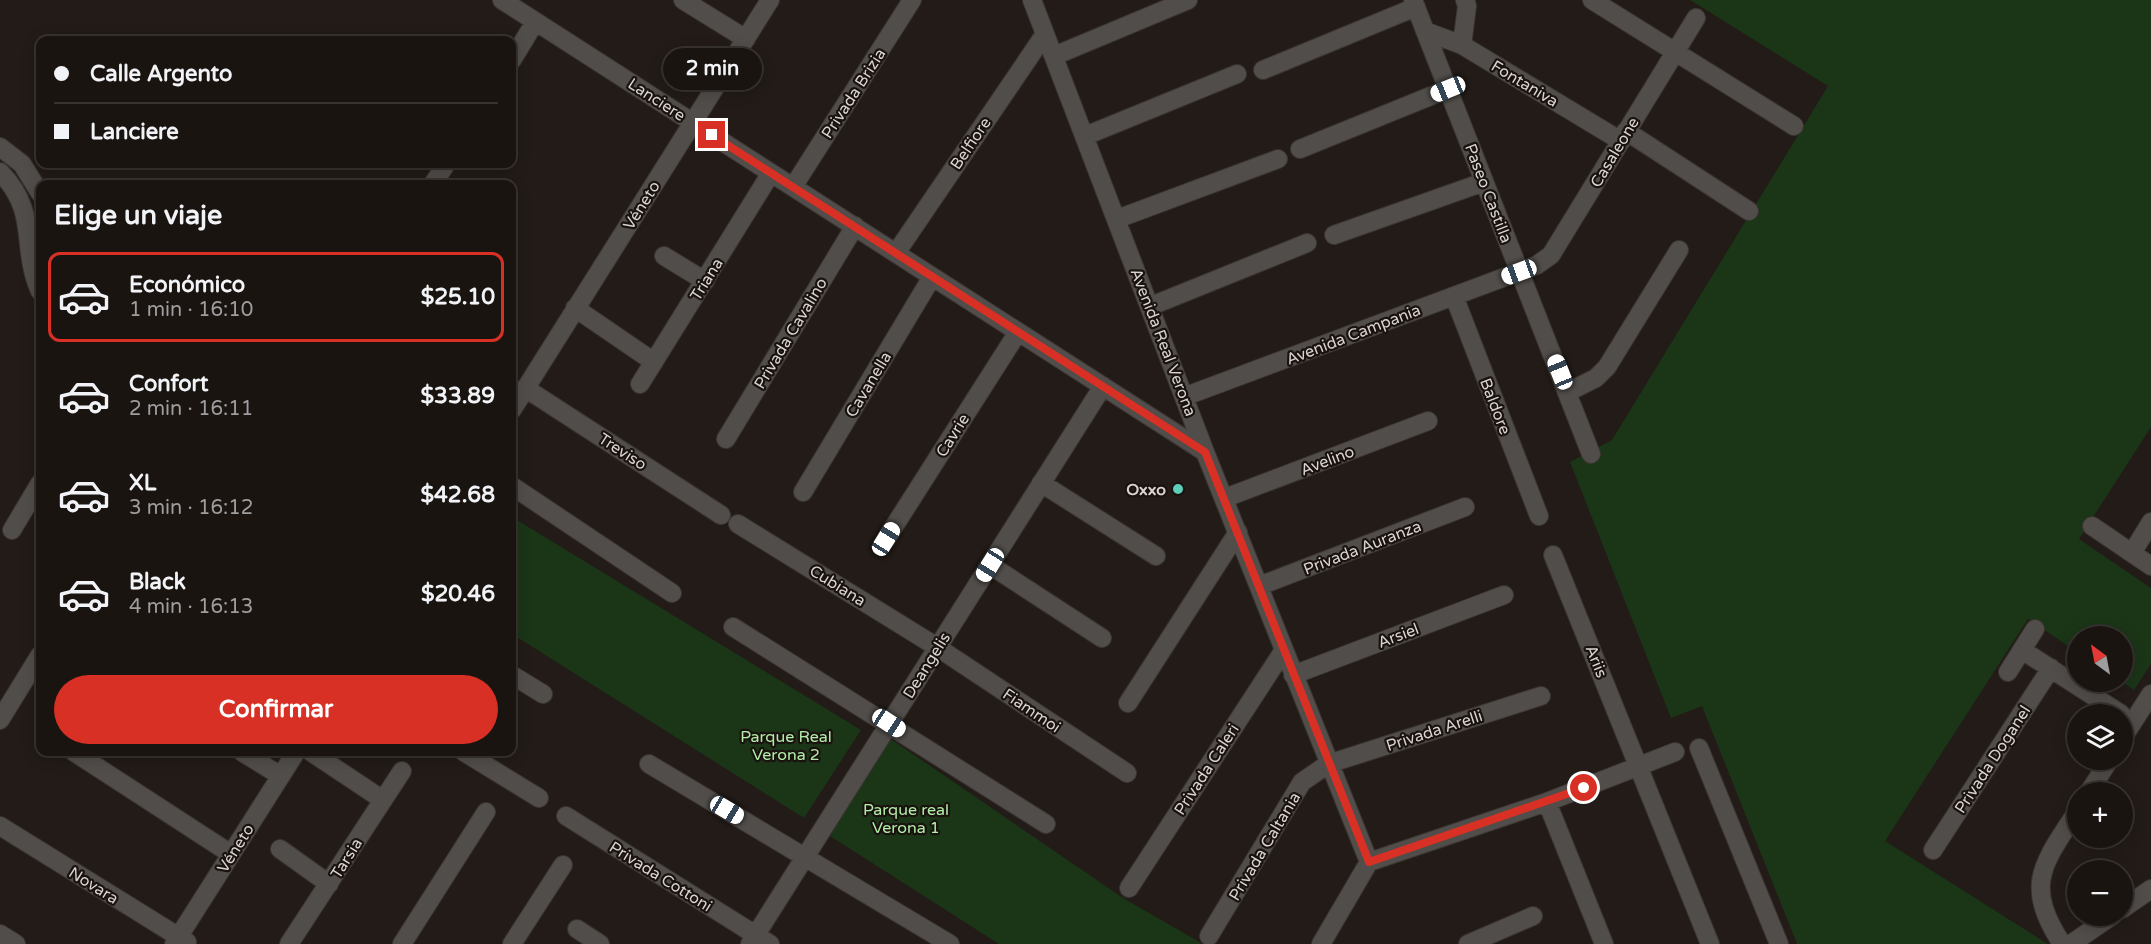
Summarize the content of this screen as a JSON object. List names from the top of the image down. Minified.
{"streets":{"street":["Fontaniva","Privada Brizia","Lanciere","Belfiore","Casaleone","Paseo Castilla","Véneto","Triana","Privada Cavalino","Avenida Campania","Avenida Real Verona","Cavanella","Baldore","Cavrie","Treviso","Avelino","Privada Auranza","Cubiana","Arsiel","Ariis","Deangelis","Fiammoi","Privada Arelli","Privada Doganel","Privada Caleri","Privada Caltania","Tarsia","Privada Cottoni","Novara"]},"crossings":[["Fontaniva","Casaleone"],["Fontaniva","Paseo Castilla"],["Privada Brizia","Lanciere"],["Lanciere","Belfiore"],["Lanciere","Véneto"],["Lanciere","Triana"],["Lanciere","Privada Cavalino"],["Lanciere","Avenida Real Verona"],["Lanciere","Cavanella"],["Lanciere","Cavrie"],["Lanciere","Deangelis"],["Belfiore","Avenida Real Verona"],["Casaleone","Paseo Castilla"],["Casaleone","Avenida Campania"],["Paseo Castilla","Avenida Campania"],["Véneto","Treviso"],["Véneto","Novara"],["Avenida Campania","Avenida Real Verona"],["Avenida Campania","Baldore"],["Avenida Real Verona","Avelino"],["Avenida Real Verona","Privada Auranza"],["Avenida Real Verona","Arsiel"],["Avenida Real Verona","Privada Arelli"],["Avenida Real Verona","Privada Caleri"],["Avenida Real Verona","Privada Caltania"],["Cubiana","Deangelis"],["Cubiana","Fiammoi"],["Deangelis","Fiammoi"],["Deangelis","Privada Cottoni"],["Privada Arelli","Privada Caltania"]],"parks":["Parque Real Verona 2","Parque real Verona 1"],"places":["Oxxo"],"north":"top left","page":{"banner":["Calle Argento","Lanciere"],"bubble":"2 min","heading":"Elige un viaje","list":[{"name":"Económico","note":"1 min · 16:10","value":"$25.10"},{"name":"Confort","note":"2 min · 16:11","value":"$33.89"},{"name":"XL","note":"3 min · 16:12","value":"$42.68"},{"name":"Black","note":"4 min · 16:13","value":"$20.46"}],"map_buttons":["+","−"],"buttons":"Confirmar"}}
